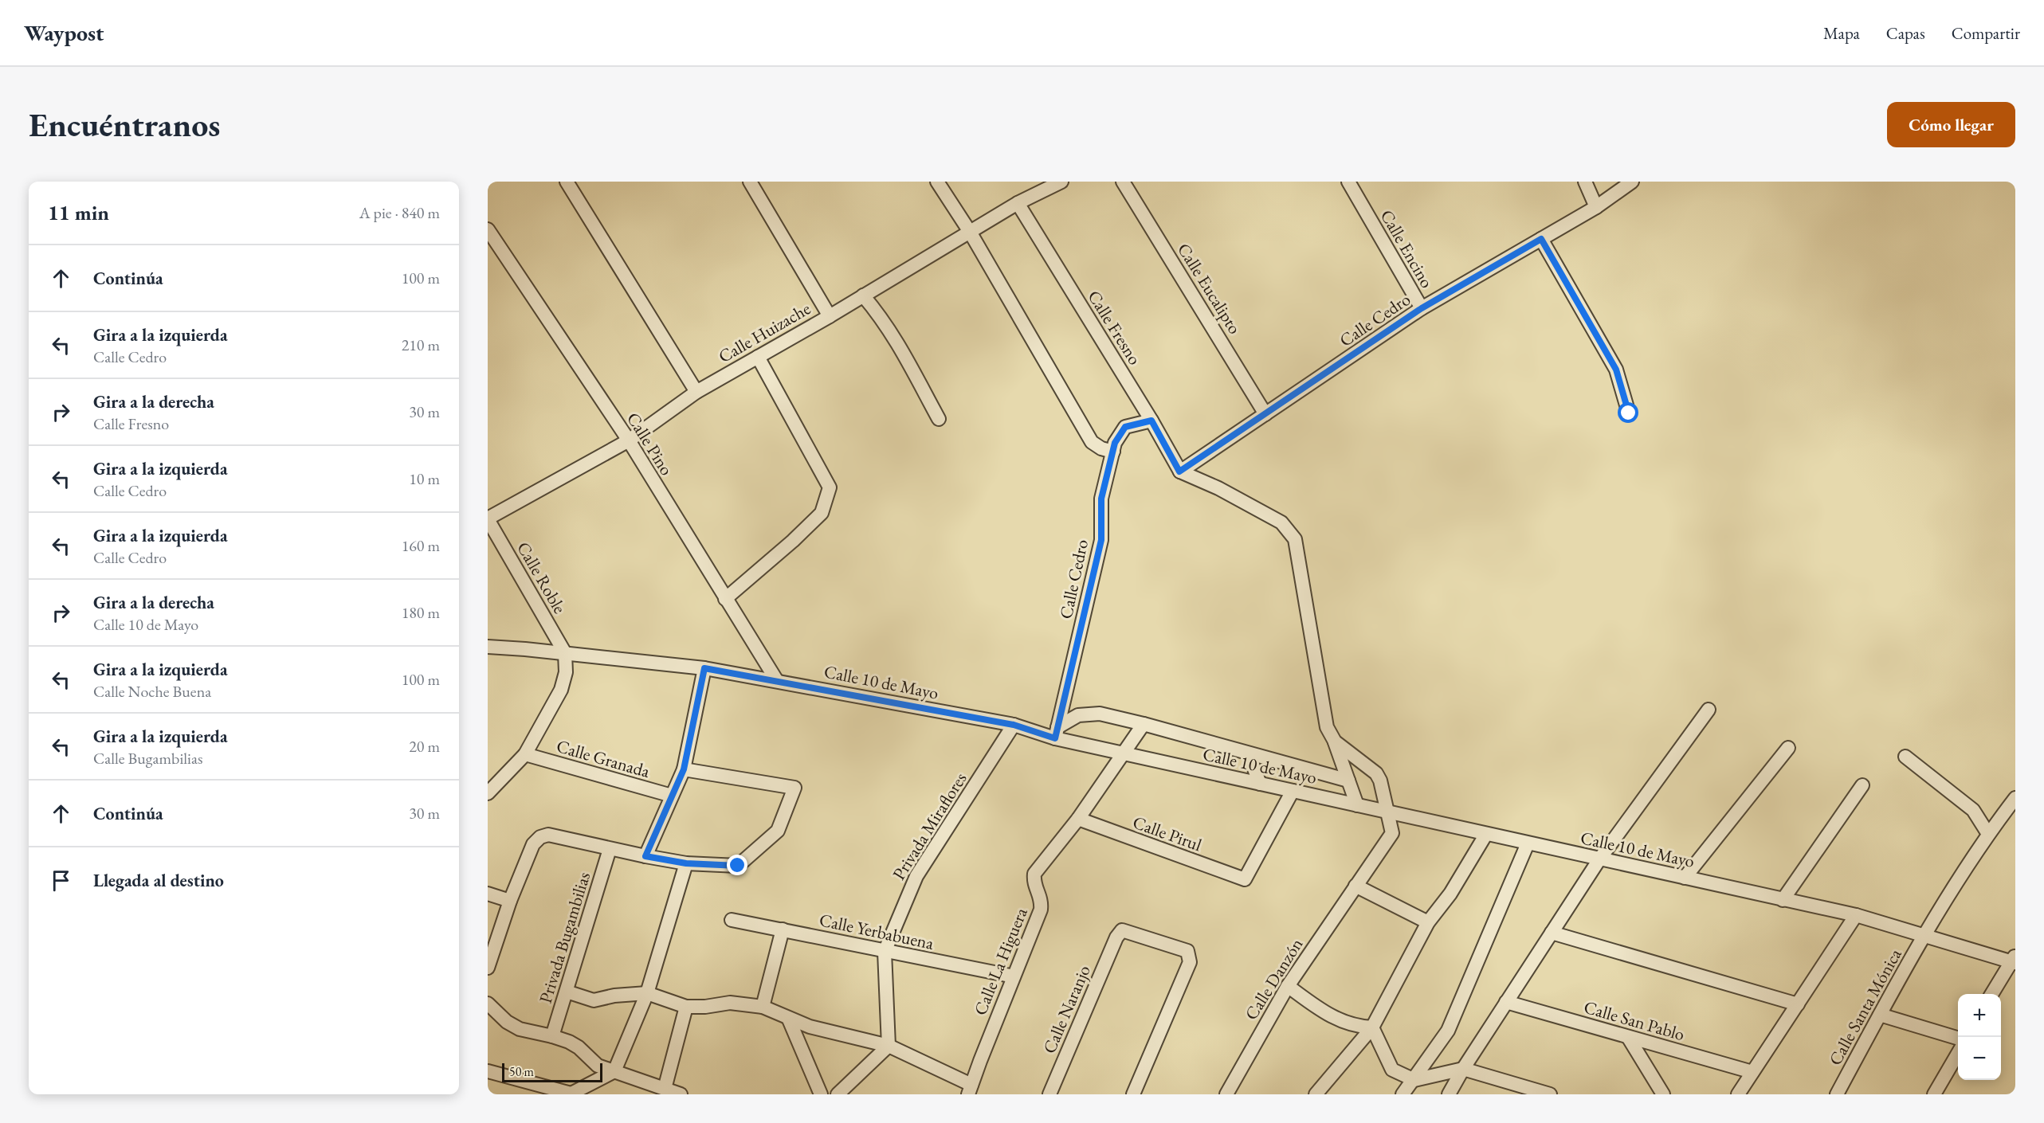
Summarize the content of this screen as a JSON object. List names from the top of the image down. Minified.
{"streets":{"street":["Calle Encino","Calle Eucalipto","Calle Cedro","Calle Fresno","Calle Huizache","Calle Pino","Calle Roble","Calle 10 de Mayo","Calle Granada","Privada Miraflores","Calle Pirul","Calle Yerbabuena","Privada Bugambilias","Calle La Higuera","Calle Danzón","Calle Santa Mónica","Calle Naranjo","Calle San Pablo"]},"crossings":[["Calle Encino","Calle Cedro"],["Calle Eucalipto","Calle Cedro"],["Calle Cedro","Calle Fresno"],["Calle Cedro","Calle 10 de Mayo"],["Calle Fresno","Calle Huizache"],["Calle Huizache","Calle Pino"],["Calle Huizache","Calle Roble"],["Calle Pino","Calle 10 de Mayo"],["Calle Roble","Calle 10 de Mayo"],["Calle 10 de Mayo","Privada Miraflores"],["Calle 10 de Mayo","Calle Pirul"],["Calle 10 de Mayo","Calle La Higuera"],["Calle 10 de Mayo","Calle Danzón"],["Calle 10 de Mayo","Calle Santa Mónica"],["Privada Miraflores","Calle Yerbabuena"],["Calle Pirul","Calle La Higuera"],["Calle Yerbabuena","Calle La Higuera"]],"scale_bar":"50 m","page":{"header":"Waypost","nav":["Mapa","Capas","Compartir"],"buttons":"Cómo llegar","title":"Encuéntranos","heading":["11 min","A pie · 840 m"],"list":[["Continúa","100 m"],["Gira a la izquierda","Calle Cedro","210 m"],["Gira a la derecha","Calle Fresno","30 m"],["Gira a la izquierda","Calle Cedro","10 m"],["Gira a la izquierda","Calle Cedro","160 m"],["Gira a la derecha","Calle 10 de Mayo","180 m"],["Gira a la izquierda","Calle Noche Buena","100 m"],["Gira a la izquierda","Calle Bugambilias","20 m"],["Continúa","30 m"],"Llegada al destino"],"map_buttons":["+","−"],"scale":"50 m"}}
